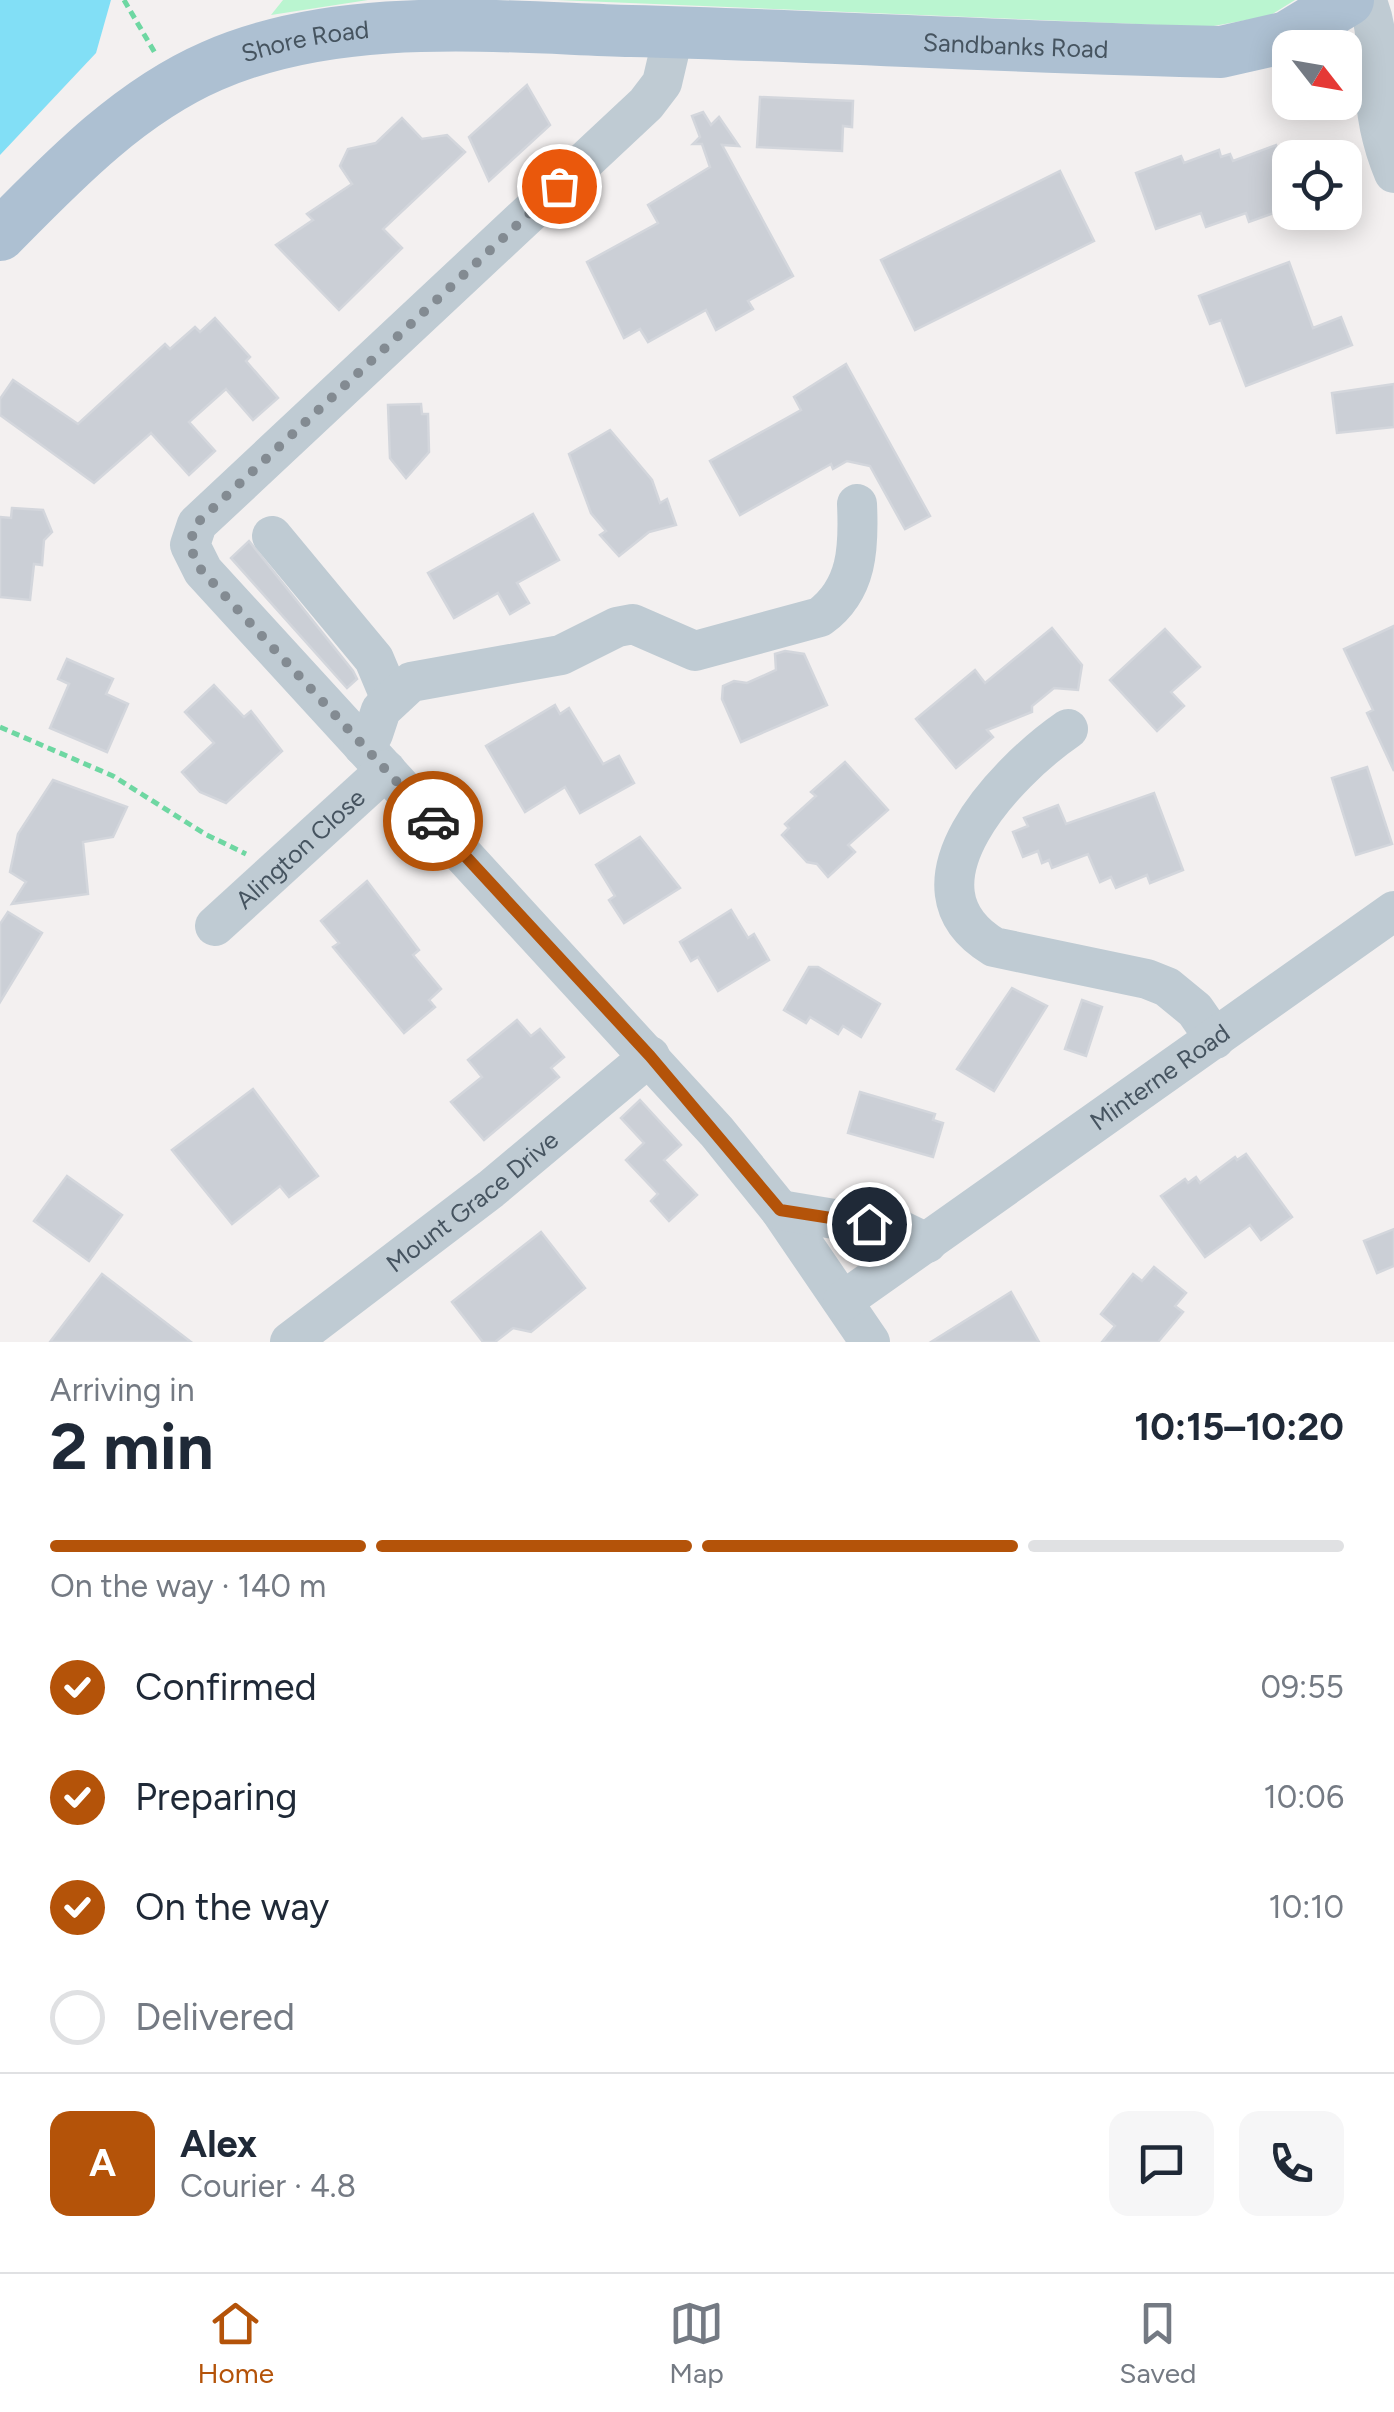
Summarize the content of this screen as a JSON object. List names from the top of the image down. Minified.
{"streets":{"main road":["Shore Road","Sandbanks Road"],"street":["Alington Close","Minterne Road","Mount Grace Drive"]},"crossings":[["Shore Road","Sandbanks Road"]],"north":"bottom right","page":{"heading":["2 min","Arriving in","10:15–10:20"],"panel":["Alex","Courier · 4.8"],"bar":"On the way · 140 m","list":[["Confirmed","09:55"],["Preparing","10:06"],["On the way","10:10"],"Delivered"],"round":"A","tabs":["Home","Map","Saved"]}}
